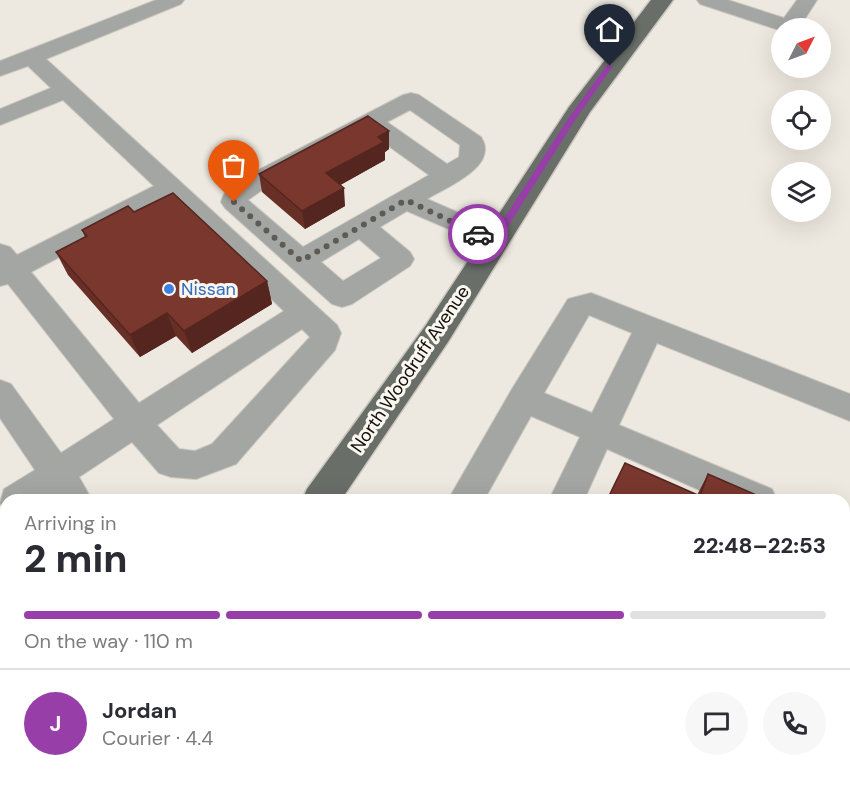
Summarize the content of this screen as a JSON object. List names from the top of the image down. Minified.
{"streets":{"main road":["North Woodruff Avenue"]},"places":["Nissan"],"north":"top right","page":{"heading":["2 min","Arriving in","22:48–22:53"],"panel":["Jordan","Courier · 4.4"],"bar":"On the way · 110 m","round":"J"}}
